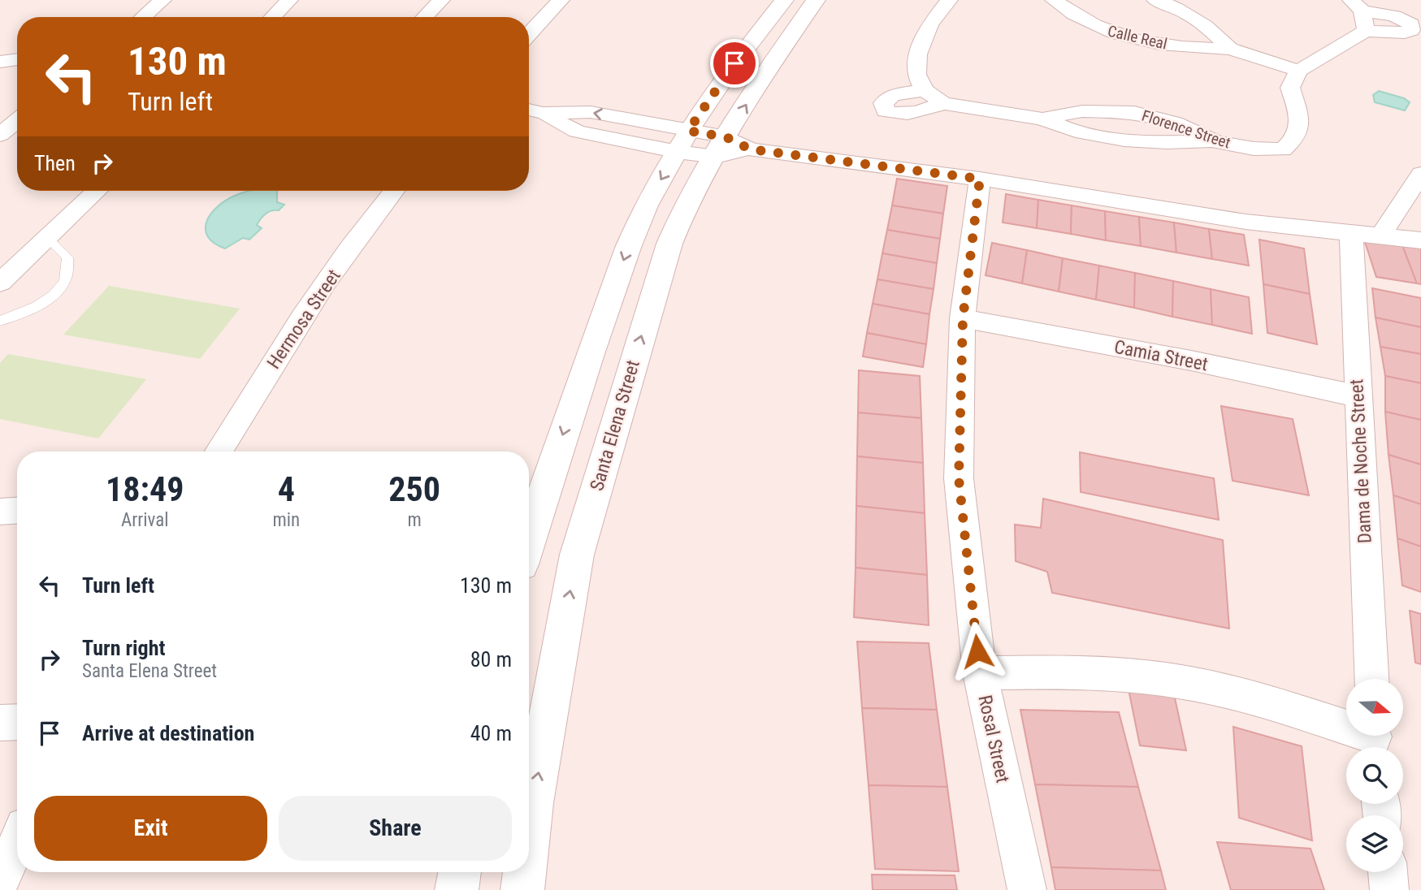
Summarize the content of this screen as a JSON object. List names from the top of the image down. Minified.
{"streets":{"street":["Calle Real","Florence Street","Hermosa Street","Camia Street","Santa Elena Street","Dama de Noche Street","Rosal Street"]},"crossings":[["Calle Real","Florence Street"],["Camia Street","Dama de Noche Street"],["Camia Street","Rosal Street"]],"north":"right","page":{"turn":["130 m","Turn left"],"then":"Then","eta":["18:49","Arrival","4","min","250","m"],"list":[{"name":"Turn left","value":"130 m"},{"name":"Turn right","note":"Santa Elena Street","value":"80 m"},{"name":"Arrive at destination","value":"40 m"}],"buttons":["Exit","Share"]}}
